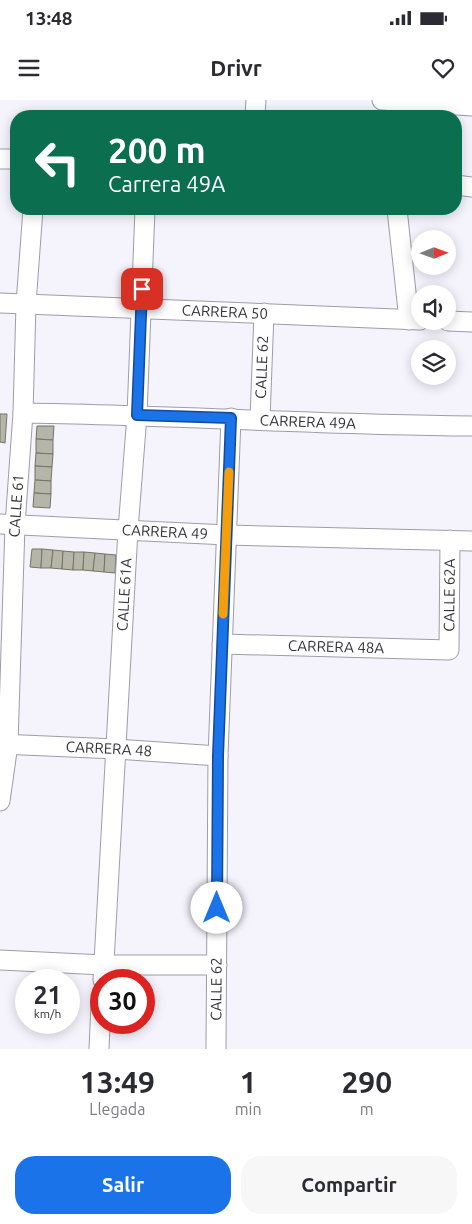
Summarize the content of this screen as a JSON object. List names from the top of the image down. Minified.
{"streets":{"street":["CARRERA 50","CALLE 62","CARRERA 49A","CALLE 61","CARRERA 49","CALLE 61A","CALLE 62A","CARRERA 48A","CARRERA 48"]},"crossings":[["CARRERA 50","CALLE 62"],["CARRERA 50","CALLE 61"],["CARRERA 50","CALLE 61A"],["CALLE 62","CARRERA 49A"],["CALLE 62","CARRERA 49"],["CALLE 62","CARRERA 48A"],["CALLE 62","CARRERA 48"],["CARRERA 49A","CALLE 61"],["CARRERA 49A","CALLE 61A"],["CALLE 61","CARRERA 49"],["CALLE 61","CARRERA 48"],["CARRERA 49","CALLE 61A"],["CARRERA 49","CALLE 62A"],["CALLE 61A","CARRERA 48"],["CALLE 62A","CARRERA 48A"]],"north":"right","page":{"status":"13:48","header":"Drivr","turn":["200 m","Carrera 49A"],"speed":"21 km/h","limit":"30","eta":["13:49","Llegada","1","min","290","m"],"buttons":["Salir","Compartir"]}}
